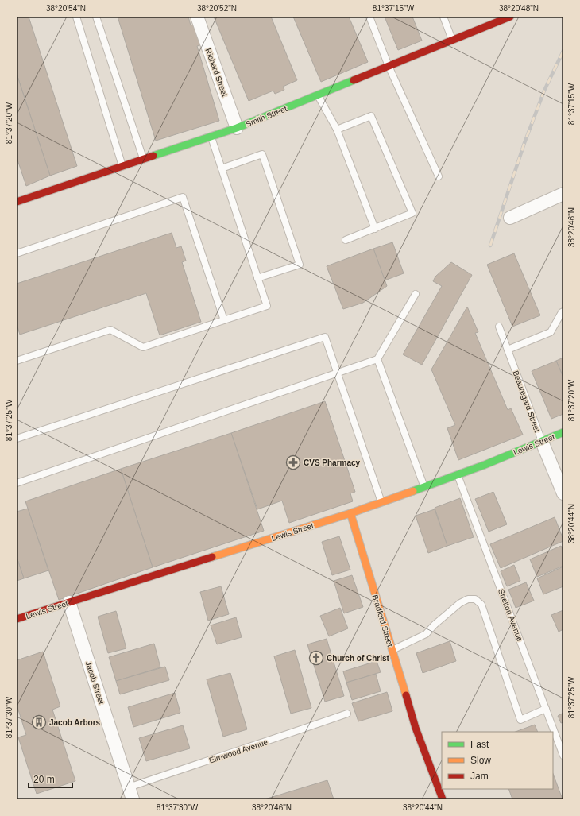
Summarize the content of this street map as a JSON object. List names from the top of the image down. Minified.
{"streets":{"street":["Richard Street","Smith Street","Beauregard Street","Lewis Street","Bradford Street","Jacob Street"],"lane":["Shelton Avenue","Elmwood Avenue"]},"crossings":[["Richard Street","Smith Street"],["Beauregard Street","Lewis Street"],["Lewis Street","Shelton Avenue"],["Lewis Street","Bradford Street"],["Lewis Street","Jacob Street"],["Jacob Street","Elmwood Avenue"]],"places":{"pharmacy":["CVS Pharmacy"],"church":["Church of Christ"],"building":["Jacob Arbors"]},"legend":["Fast","Slow","Jam"],"scale_bar":"20 m","coordinates":["38°20'54\"N","38°20'52\"N","81°37'15\"W","38°20'48\"N","81°37'20\"W","38°20'46\"N","81°37'25\"W","38°20'44\"N","81°37'30\"W"]}
